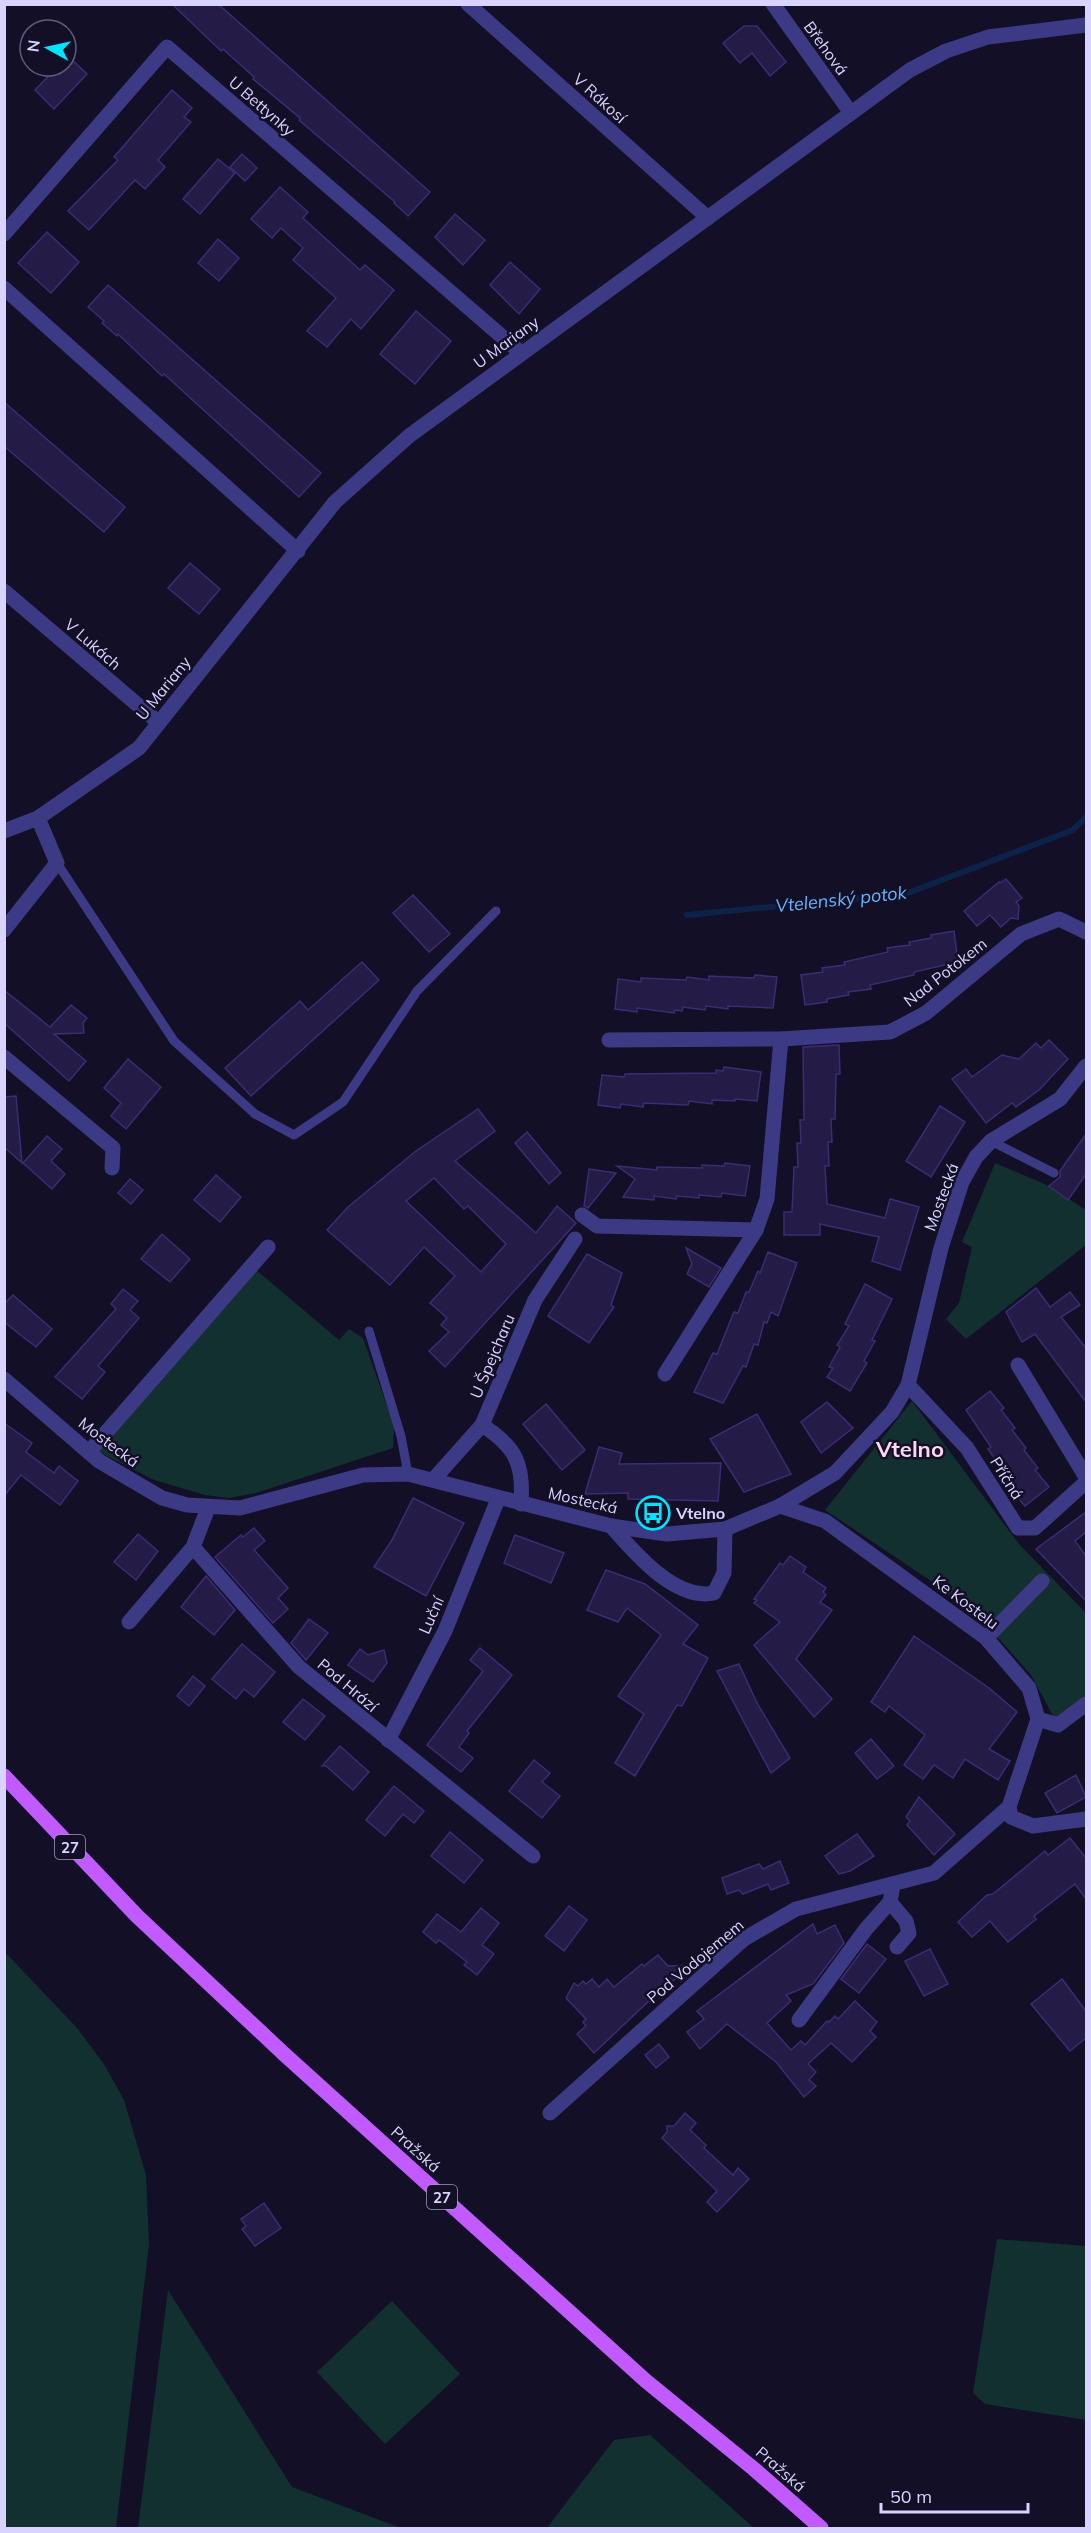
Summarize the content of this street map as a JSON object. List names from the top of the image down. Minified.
{"streets":{"main road":["27","Pražská"],"street":["Břehová","V Rákosí","U Bettynky","U Mariany","V Lukách","Nad Potokem","Mostecká","U Špejcharu","Příčná","Ke Kostelu","Luční","Pod Hrází","Pod Vodojemem"]},"crossings":[["Břehová","U Mariany"],["V Rákosí","U Mariany"],["U Bettynky","U Mariany"],["U Mariany","V Lukách"],["Mostecká","U Špejcharu"],["Mostecká","Příčná"],["Mostecká","Ke Kostelu"],["Mostecká","Luční"],["Luční","Pod Hrází"]],"districts":["Vtelno"],"water":["Vtelenský potok"],"places":{"bus stop":["Vtelno"]},"scale_bar":"50 m","north":"left"}
